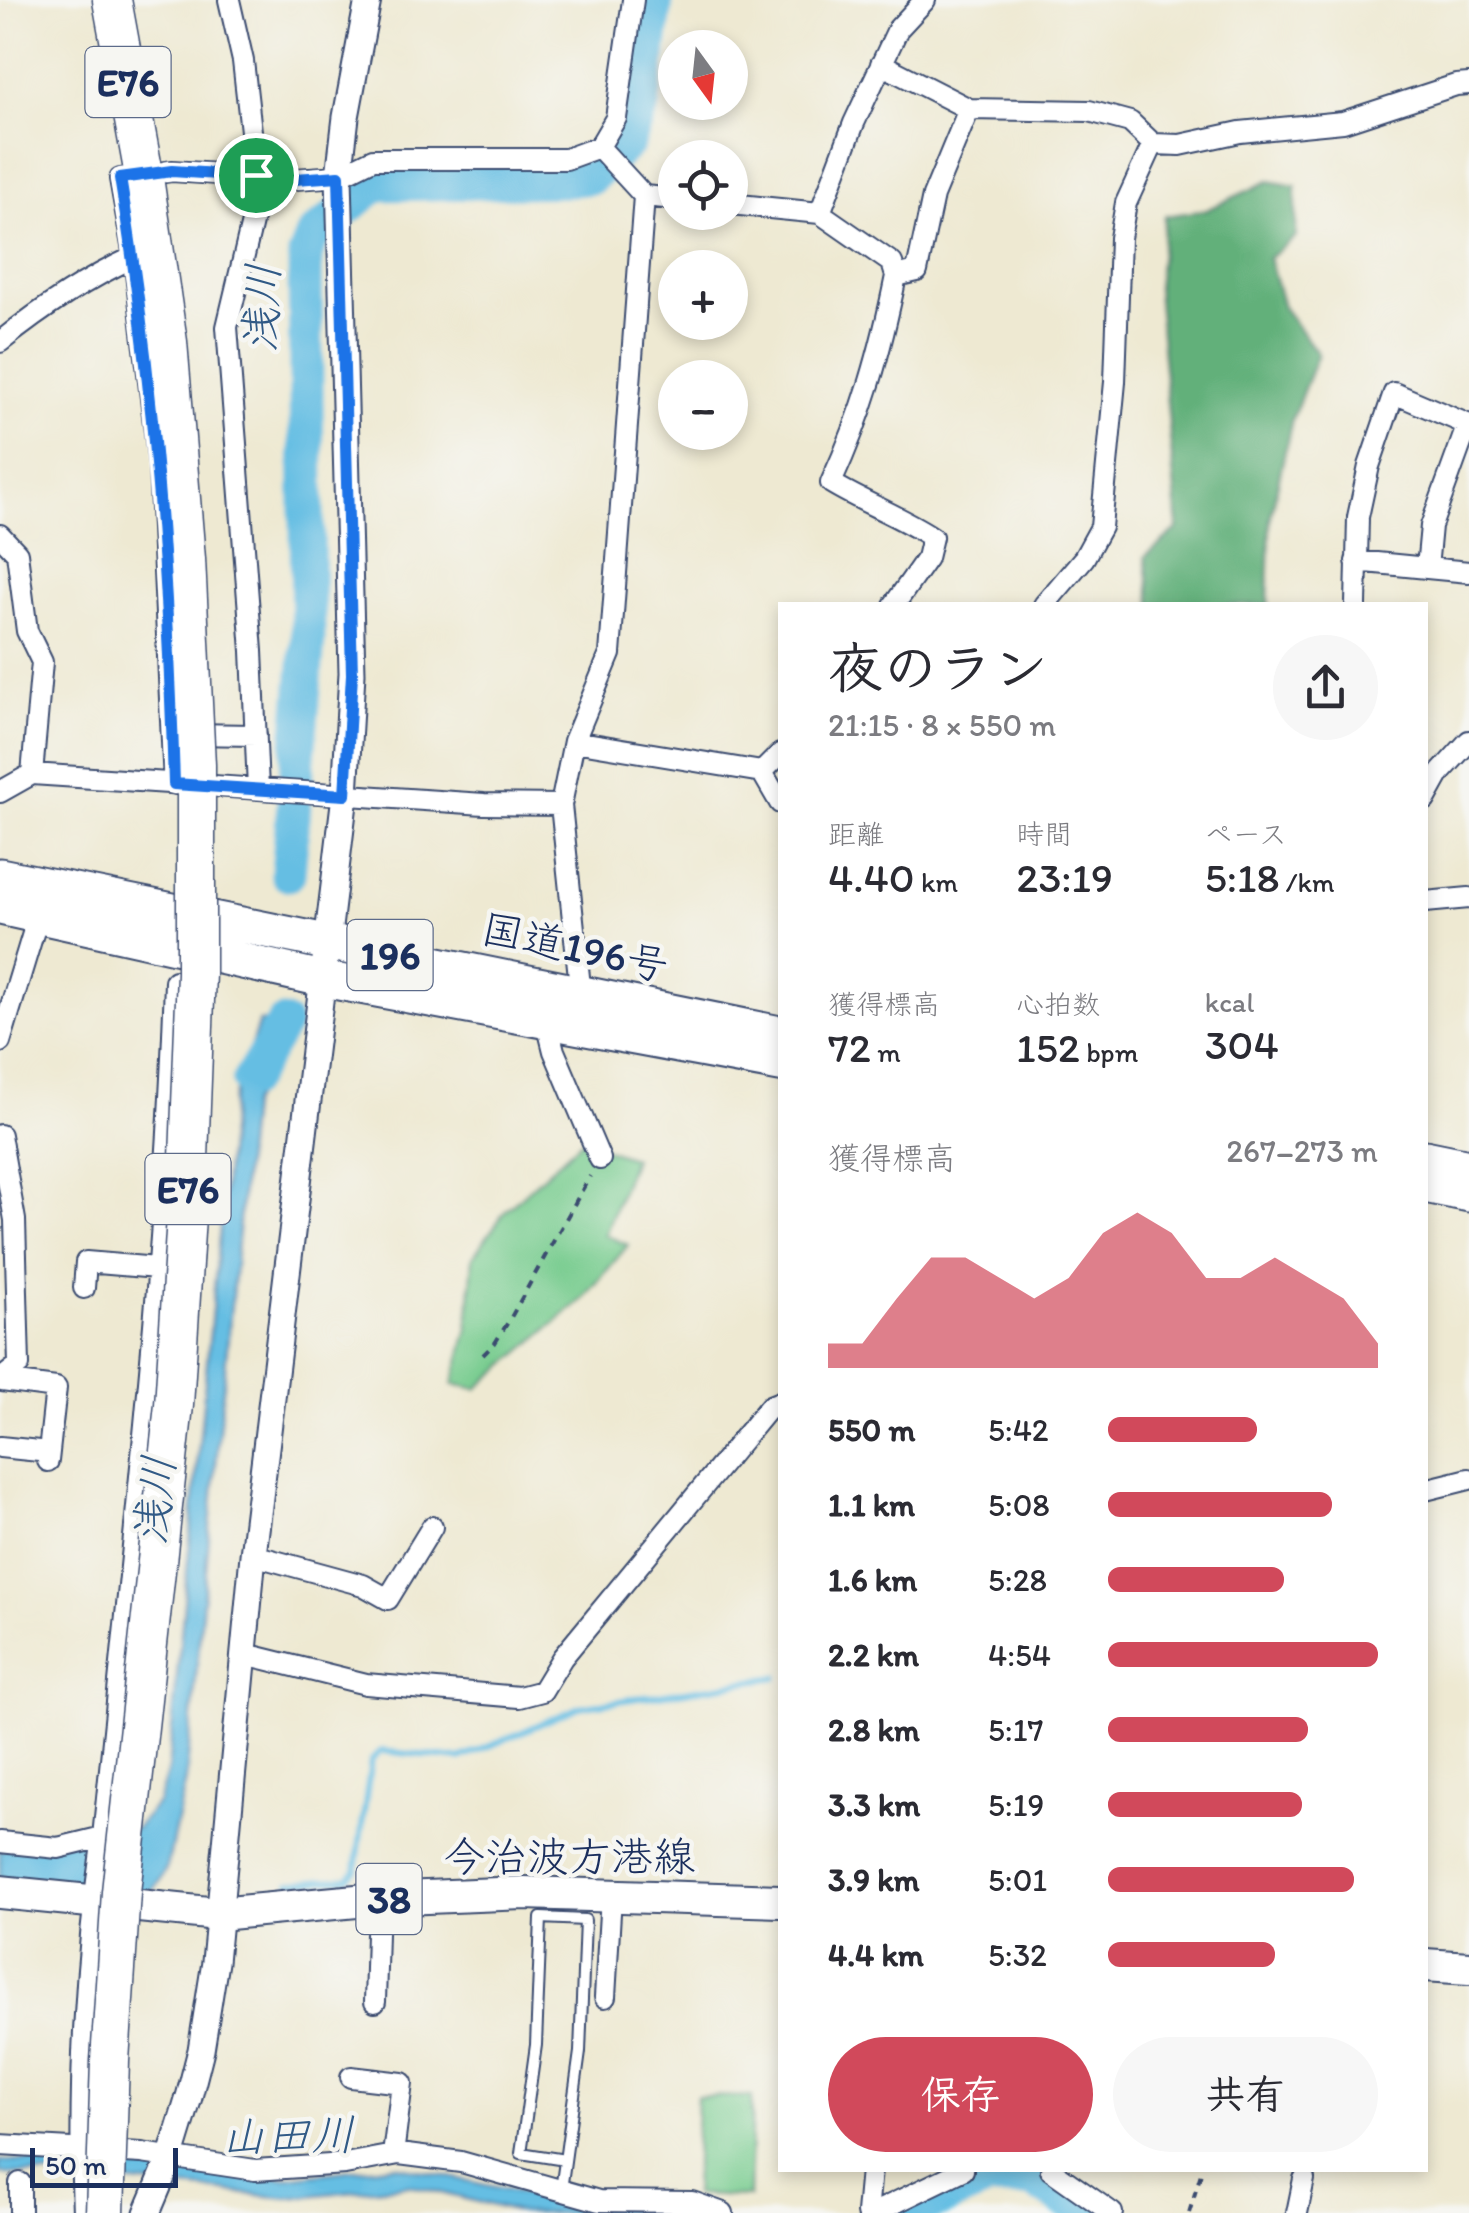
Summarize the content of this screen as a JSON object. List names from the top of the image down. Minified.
{"streets":{"highway":["E76","国道196号","196"],"main road":["今治波方港線","38"]},"water":["浅川","山田川"],"scale_bar":"50 m","north":"bottom","page":{"map_buttons":["+","−"],"heading":["夜のラン","21:15 · 8 × 550 m"],"stats":[["距離","4.40 km"],["時間","23:19"],["ペース","5:18 /km"],["獲得標高","72 m"],["心拍数","152 bpm"],["kcal","304"]],"chart":["獲得標高","267–273 m"],"list":[{"name":"550 m","note":"5:42"},{"name":"1.1 km","note":"5:08"},{"name":"1.6 km","note":"5:28"},{"name":"2.2 km","note":"4:54"},{"name":"2.8 km","note":"5:17"},{"name":"3.3 km","note":"5:19"},{"name":"3.9 km","note":"5:01"},{"name":"4.4 km","note":"5:32"}],"buttons":["保存","共有"],"scale":"50 m"}}
